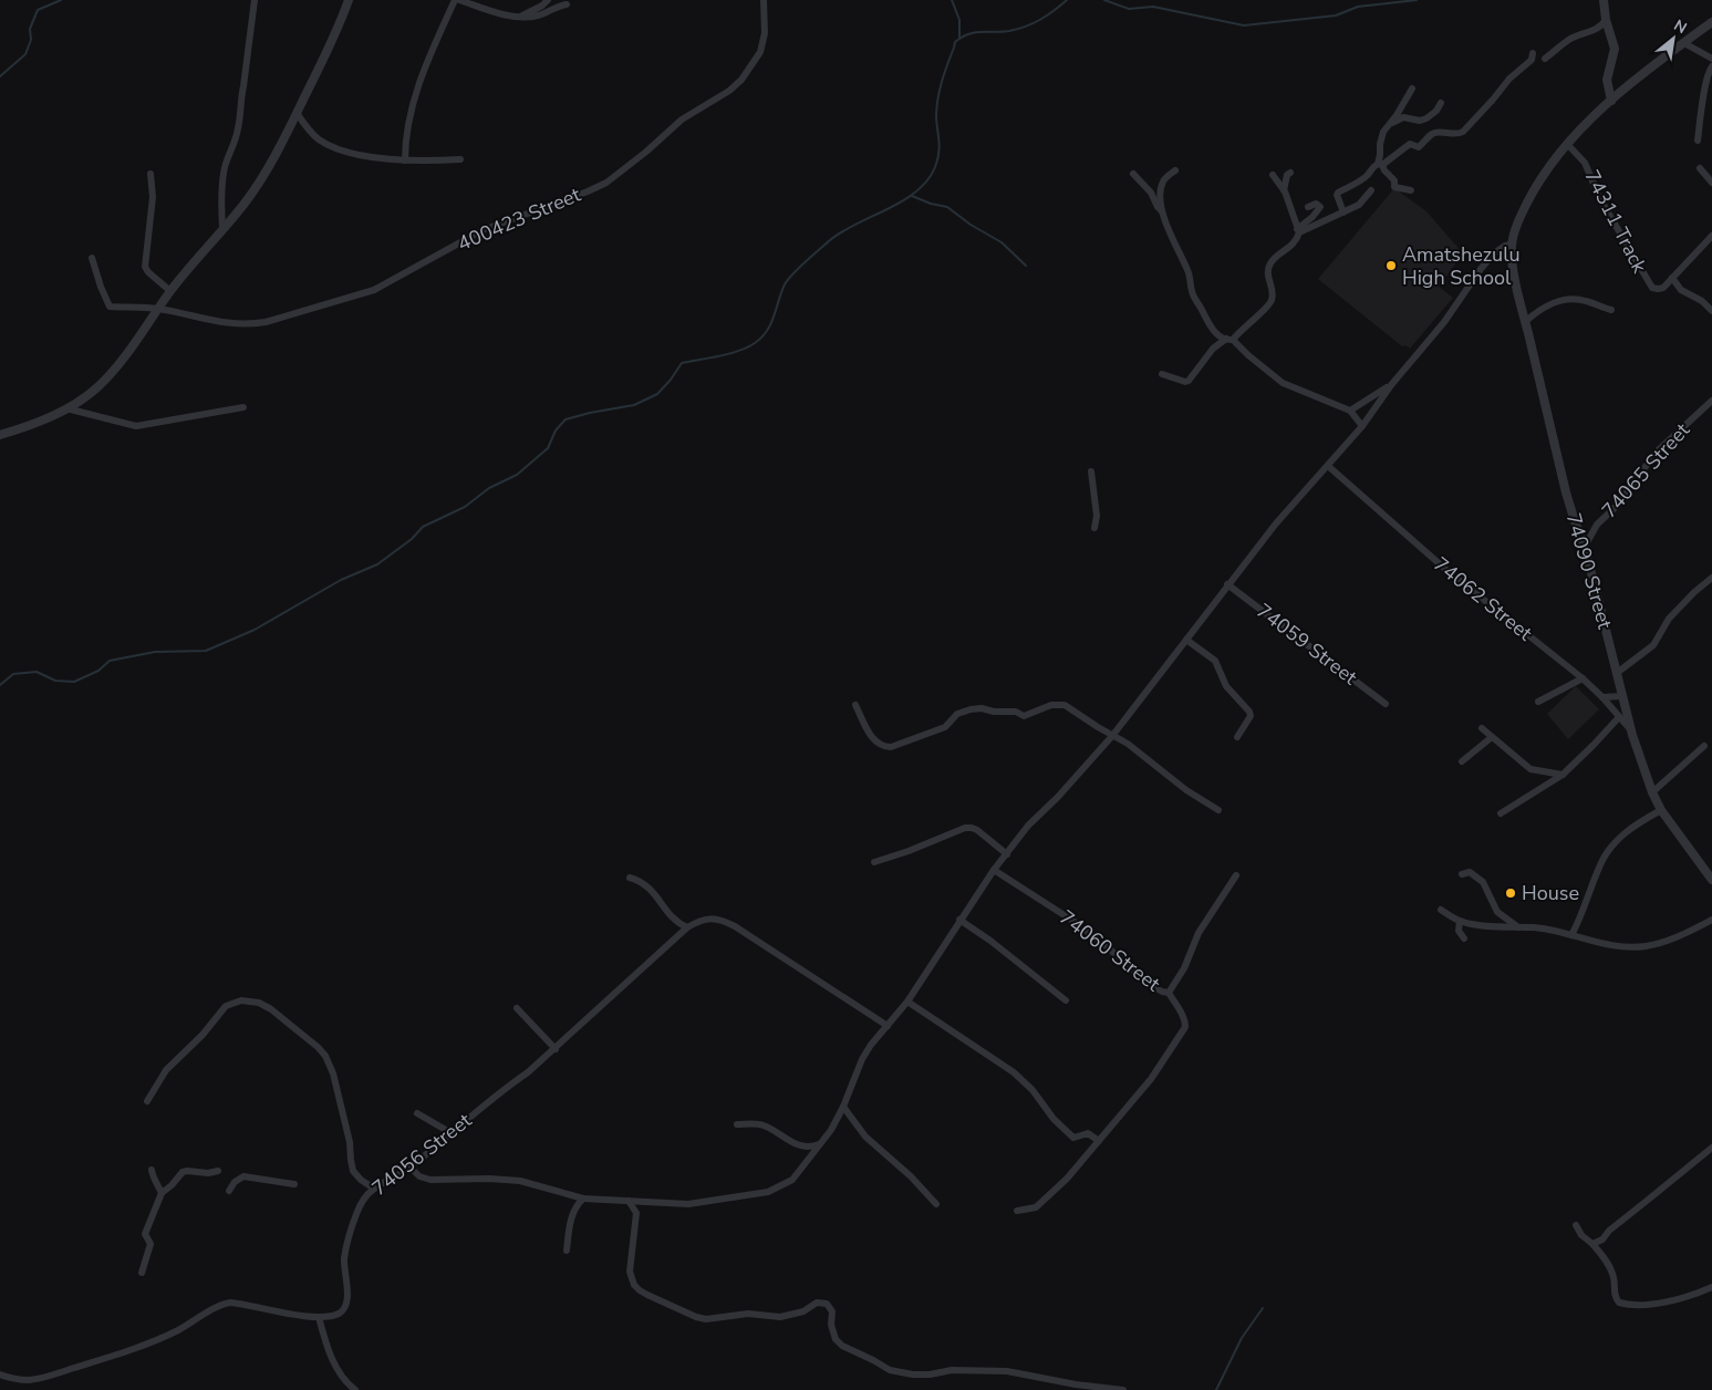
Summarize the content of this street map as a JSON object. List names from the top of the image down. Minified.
{"streets":{"street":["400423 Street","74311 Track","74065 Street","74090 Street","74062 Street","74059 Street","74060 Street","74056 Street"]},"crossings":[["74065 Street","74090 Street"],["74090 Street","74062 Street"]],"places":["Amatshezulu High School","House"],"north":"top right"}
